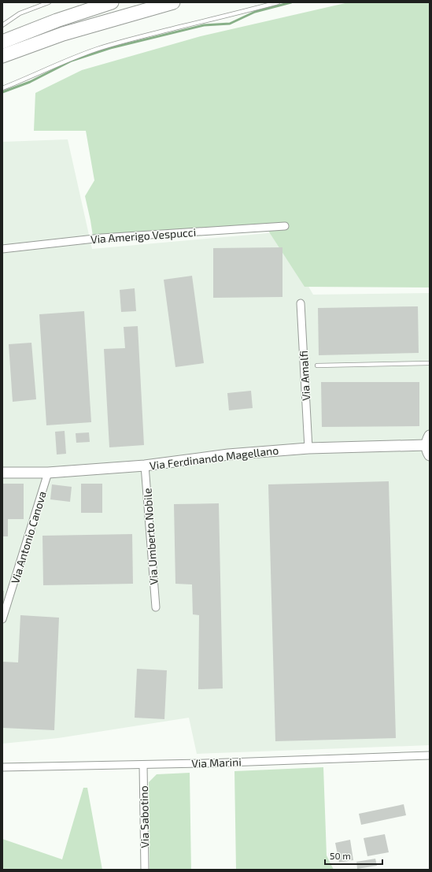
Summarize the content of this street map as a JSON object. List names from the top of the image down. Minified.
{"streets":{"street":["Via Amerigo Vespucci","Via Amalfi","Via Ferdinando Magellano","Via Umberto Nobile","Via Antonio Canova","Via Marini","Via Sabotino"]},"crossings":[["Via Amalfi","Via Ferdinando Magellano"],["Via Ferdinando Magellano","Via Umberto Nobile"],["Via Ferdinando Magellano","Via Antonio Canova"],["Via Marini","Via Sabotino"]],"scale_bar":"50 m"}
